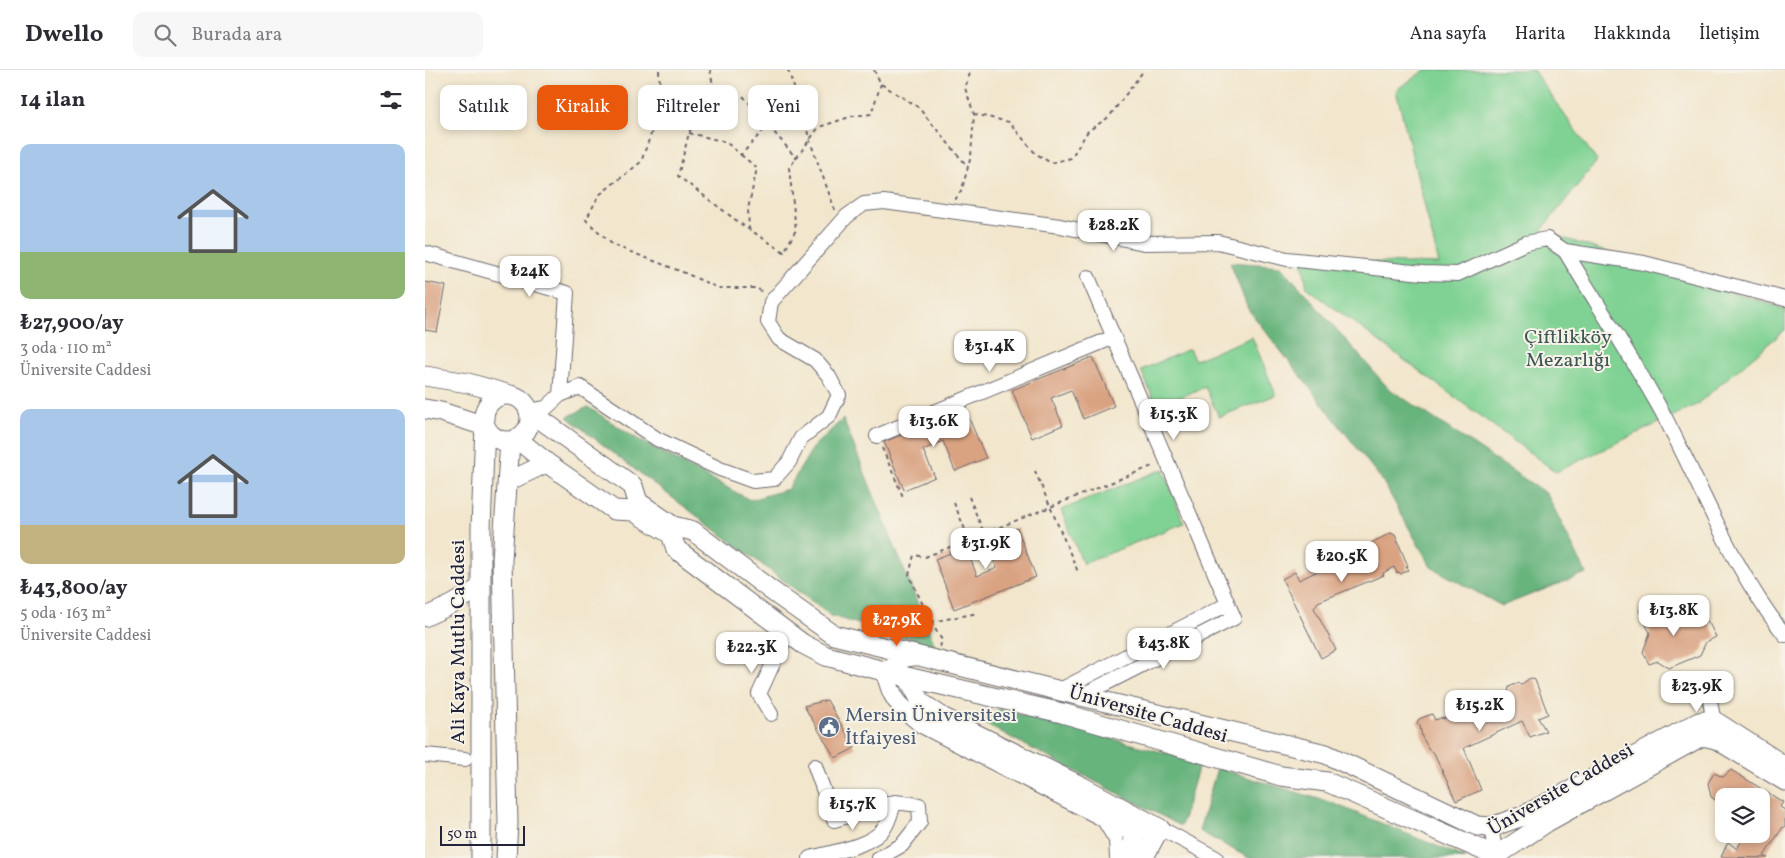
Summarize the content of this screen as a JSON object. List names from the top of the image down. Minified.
{"streets":{"main road":["Ali Kaya Mutlu Caddesi","Üniversite Caddesi"]},"crossings":[["Ali Kaya Mutlu Caddesi","Üniversite Caddesi"]],"parks":["Çiftlikköy Mezarlığı"],"places":{"public building":["Mersin Üniversitesi İtfaiyesi"]},"scale_bar":"50 m","page":{"header":"Dwello","search":"Burada ara","nav":["Ana sayfa","Harita","Hakkında","İletişim"],"heading":"14 ilan","chip":["Satılık","Kiralık","Filtreler","Yeni"],"list":[{"name":"₺27,900/ay","note":"3 oda · 110 m² · Üniversite Caddesi"},{"name":"₺43,800/ay","note":"5 oda · 163 m² · Üniversite Caddesi"}],"price":["₺28.2K","₺24K","₺31.4K","₺15.3K","₺13.6K","₺31.9K","₺20.5K","₺13.8K","₺27.9K","₺43.8K","₺22.3K","₺23.9K","₺15.2K","₺15.7K"],"scale":"50 m"}}
